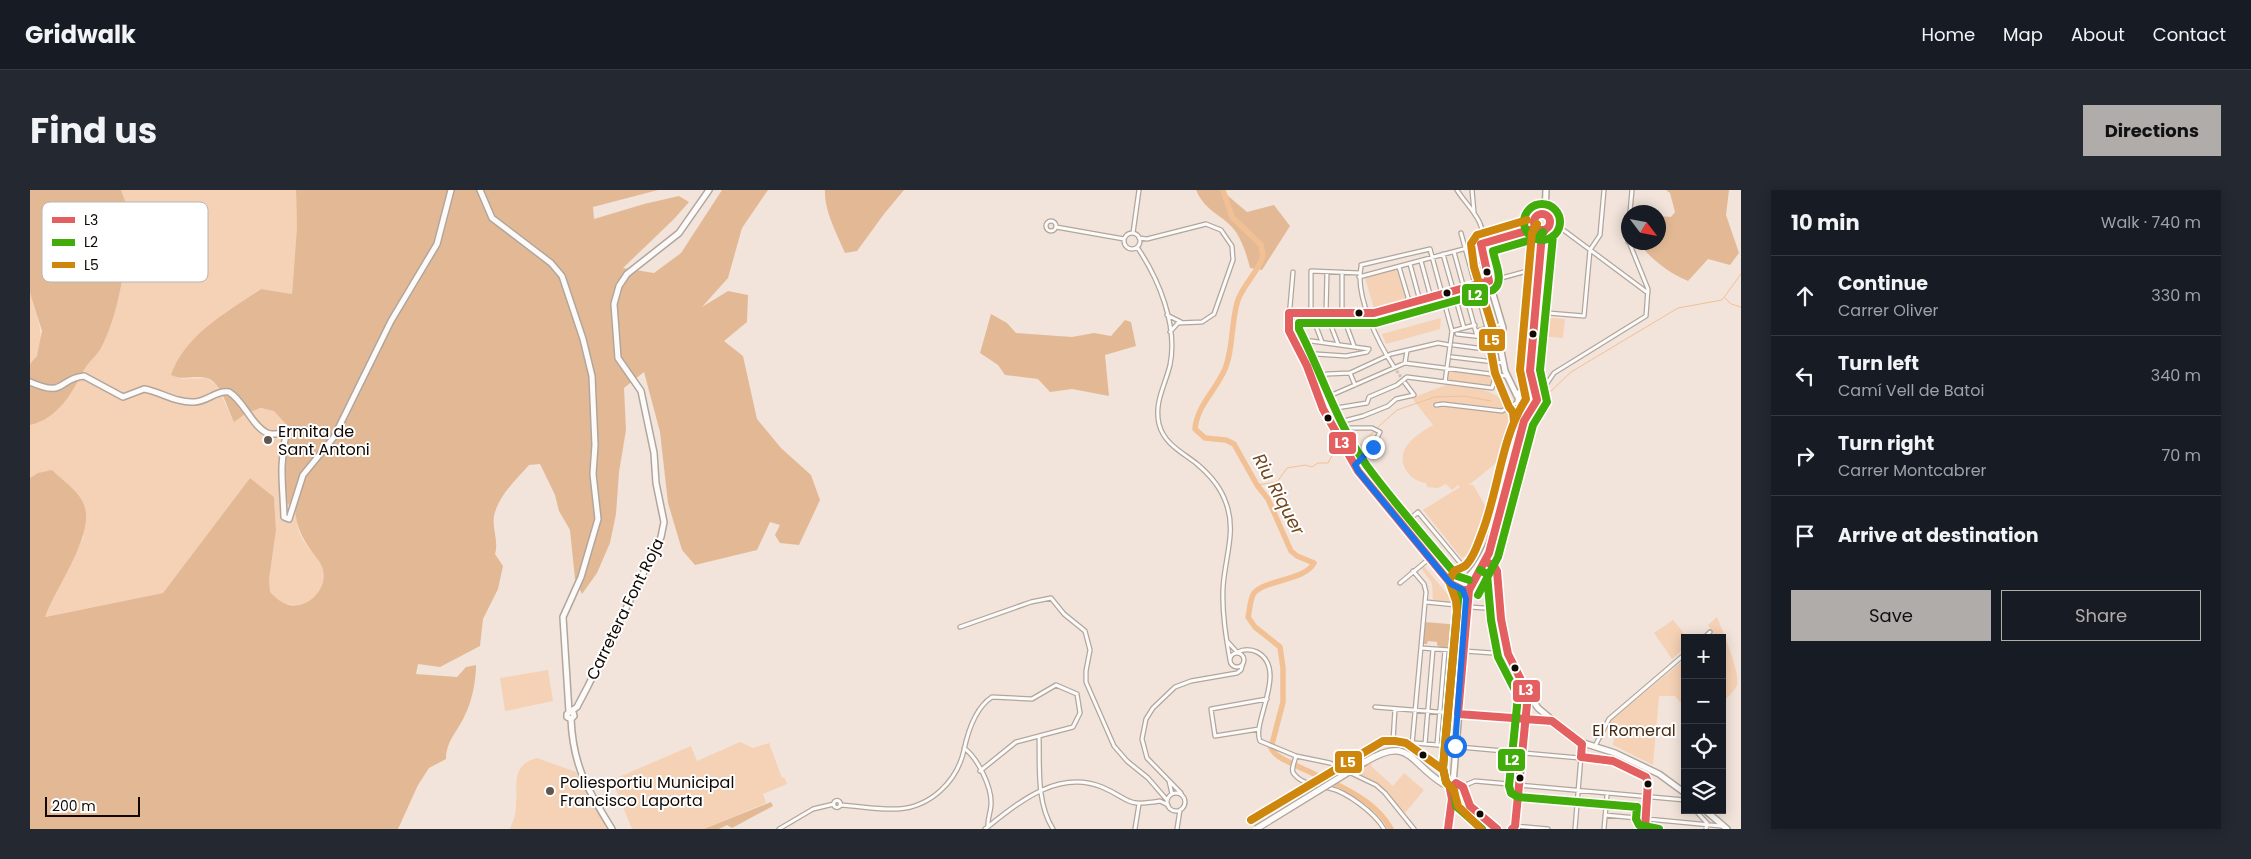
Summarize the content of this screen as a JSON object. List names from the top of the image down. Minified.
{"streets":{"street":["Carretera Font Roja"]},"water":["Riu Riquer"],"parks":["El Romeral"],"places":["Ermita de Sant Antoni","Poliesportiu Municipal Francisco Laporta"],"lines":["transit line L2","transit line L3","transit line L5"],"legend":["L3","L2","L5"],"scale_bar":"200 m","north":"bottom right","page":{"header":"Gridwalk","nav":["Home","Map","About","Contact"],"title":"Find us","buttons":["Directions",["Save","Share"]],"heading":["10 min","Walk · 740 m"],"list":[["Continue","Carrer Oliver","330 m"],["Turn left","Camí Vell de Batoi","340 m"],["Turn right","Carrer Montcabrer","70 m"],"Arrive at destination"],"map_buttons":["+","−"],"scale":"200 m"}}
